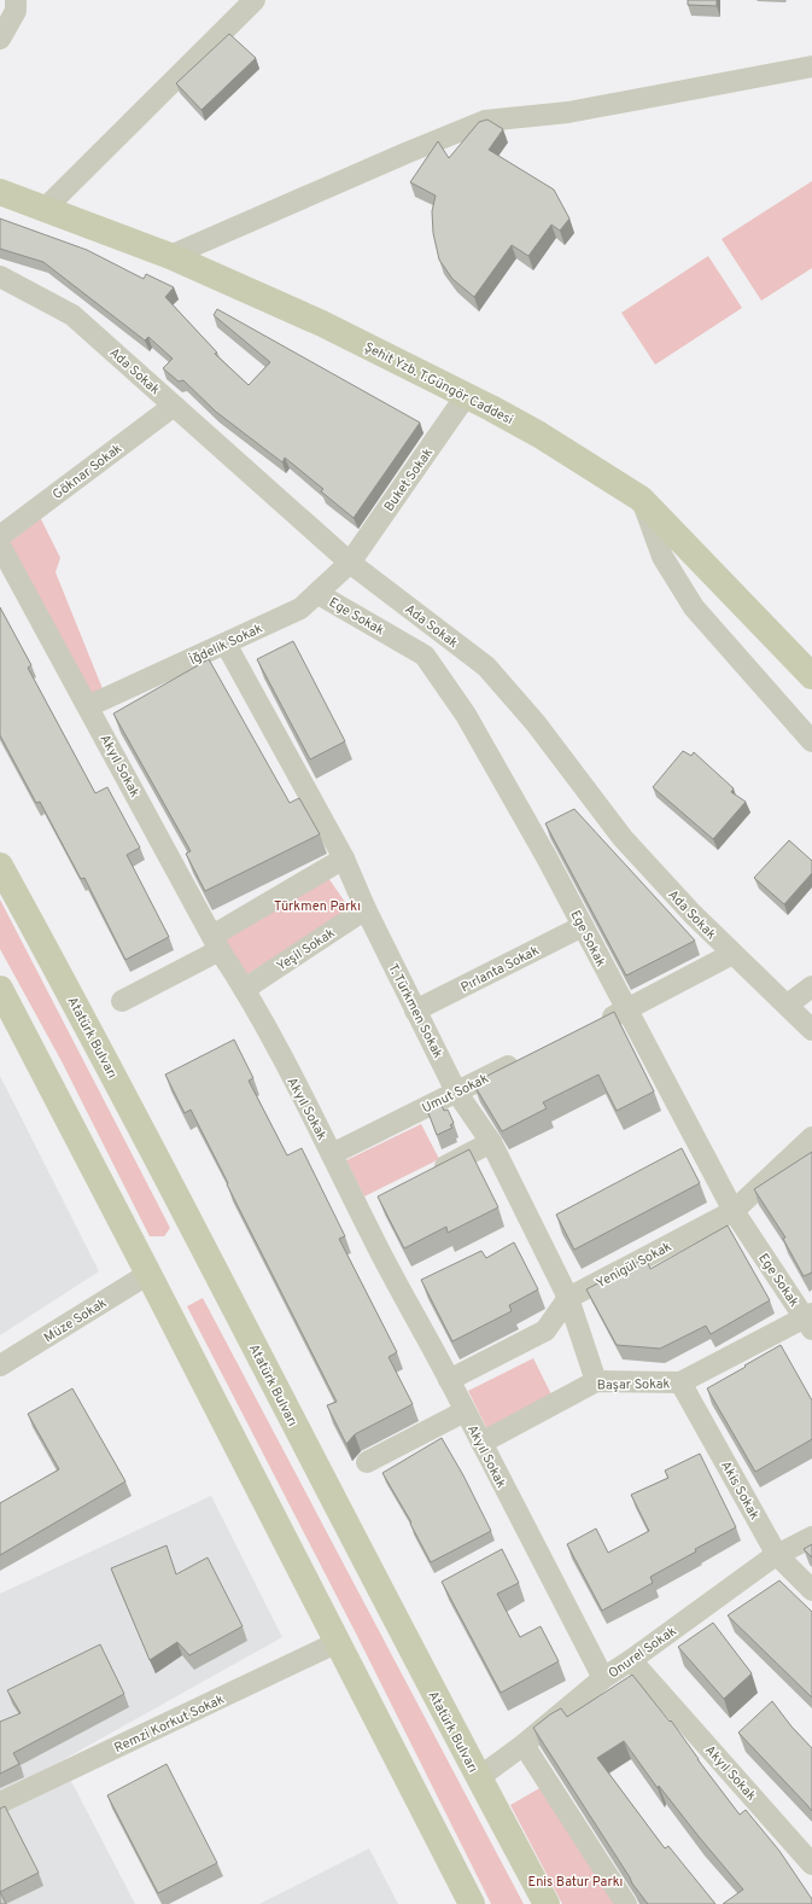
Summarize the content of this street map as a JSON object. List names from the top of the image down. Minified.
{"streets":{"main road":["Şehit Yzb. T.Güngör Caddesi","Atatürk Bulvarı"],"street":["Ada Sokak","Göknar Sokak","Buket Sokak","Ege Sokak","İğdelik Sokak","Akyıl Sokak","Yeşil Sokak","Pırlanta Sokak","T. Türkmen Sokak","Umut Sokak","Yenigül Sokak","Müze Sokak","Başar Sokak","Akis Sokak","Onurel Sokak","Remzi Korkut Sokak"]},"crossings":[["Ada Sokak","Göknar Sokak"],["Ada Sokak","Buket Sokak"],["Ada Sokak","İğdelik Sokak"],["Şehit Yzb. T.Güngör Caddesi","Buket Sokak"],["Buket Sokak","İğdelik Sokak"],["Ege Sokak","İğdelik Sokak"],["Ege Sokak","Pırlanta Sokak"],["Ege Sokak","Yenigül Sokak"],["Ege Sokak","Başar Sokak"],["İğdelik Sokak","Akyıl Sokak"],["İğdelik Sokak","T. Türkmen Sokak"],["Akyıl Sokak","Yeşil Sokak"],["Akyıl Sokak","Umut Sokak"],["Akyıl Sokak","Yenigül Sokak"],["Akyıl Sokak","Başar Sokak"],["Akyıl Sokak","Onurel Sokak"],["Yeşil Sokak","T. Türkmen Sokak"],["Pırlanta Sokak","T. Türkmen Sokak"],["T. Türkmen Sokak","Umut Sokak"],["T. Türkmen Sokak","Yenigül Sokak"],["T. Türkmen Sokak","Başar Sokak"],["Atatürk Bulvarı","Onurel Sokak"],["Başar Sokak","Akis Sokak"],["Akis Sokak","Onurel Sokak"]],"parks":["Türkmen Parkı","Enis Batur Parkı"]}
